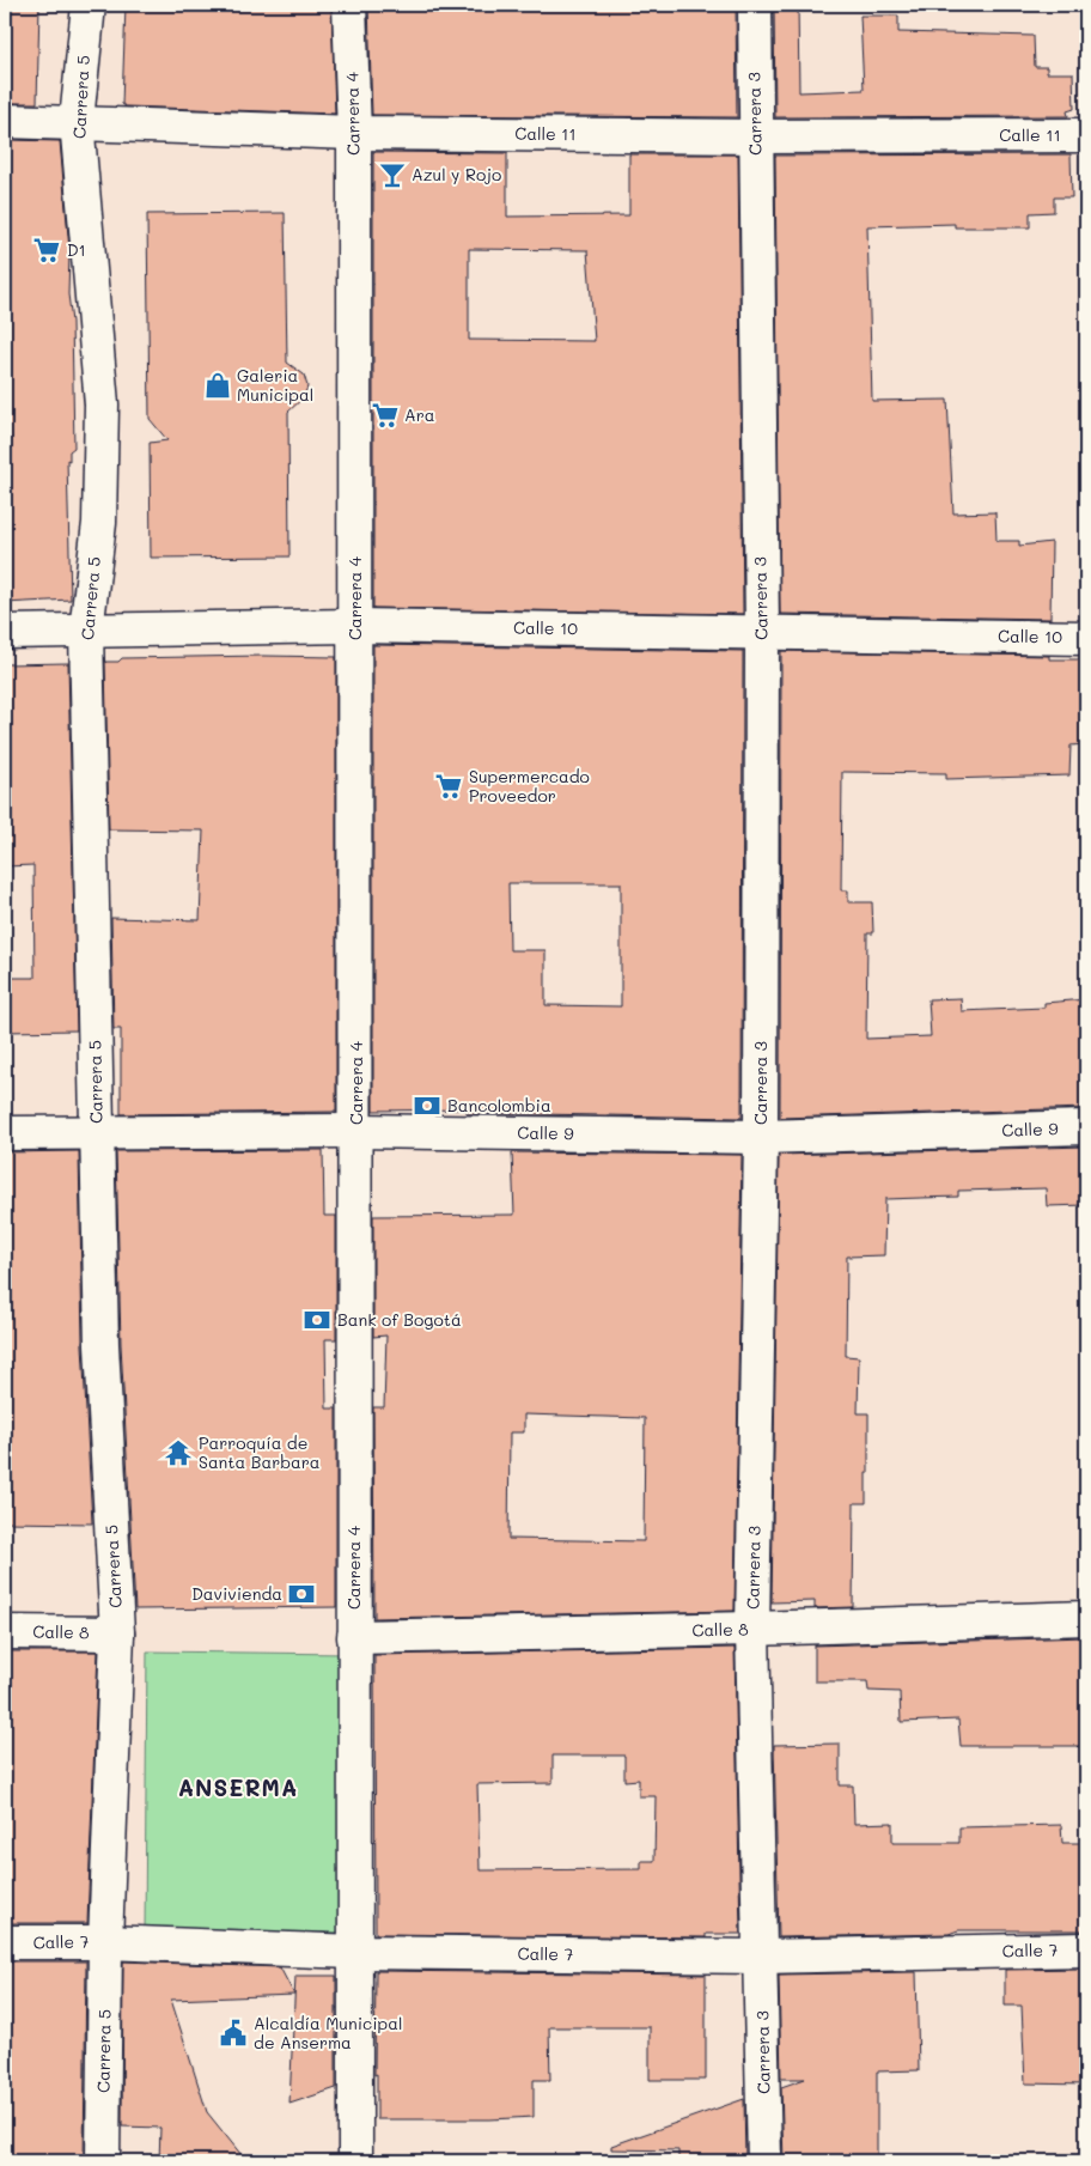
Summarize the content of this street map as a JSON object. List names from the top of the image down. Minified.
{"streets":{"street":["Carrera 5","Carrera 4","Carrera 3","Calle 11","Calle 10","Calle 9","Calle 8","Calle 7"]},"crossings":[["Carrera 5","Calle 11"],["Carrera 5","Calle 10"],["Carrera 5","Calle 9"],["Carrera 5","Calle 8"],["Carrera 5","Calle 7"],["Carrera 4","Calle 11"],["Carrera 4","Calle 10"],["Carrera 4","Calle 9"],["Carrera 4","Calle 8"],["Carrera 4","Calle 7"],["Carrera 3","Calle 11"],["Carrera 3","Calle 10"],["Carrera 3","Calle 9"],["Carrera 3","Calle 8"],["Carrera 3","Calle 7"]],"districts":["ANSERMA"],"places":{"bar":["Azul y Rojo"],"supermarket":["D1","Ara","Supermercado Proveedor"],"shop":["Galeria Municipal"],"bank":["Bancolombia","Bank of Bogotá","Davivienda"],"temple":["Parroquía de Santa Barbara"],"public building":["Alcaldía Municipal de Anserma"]}}
